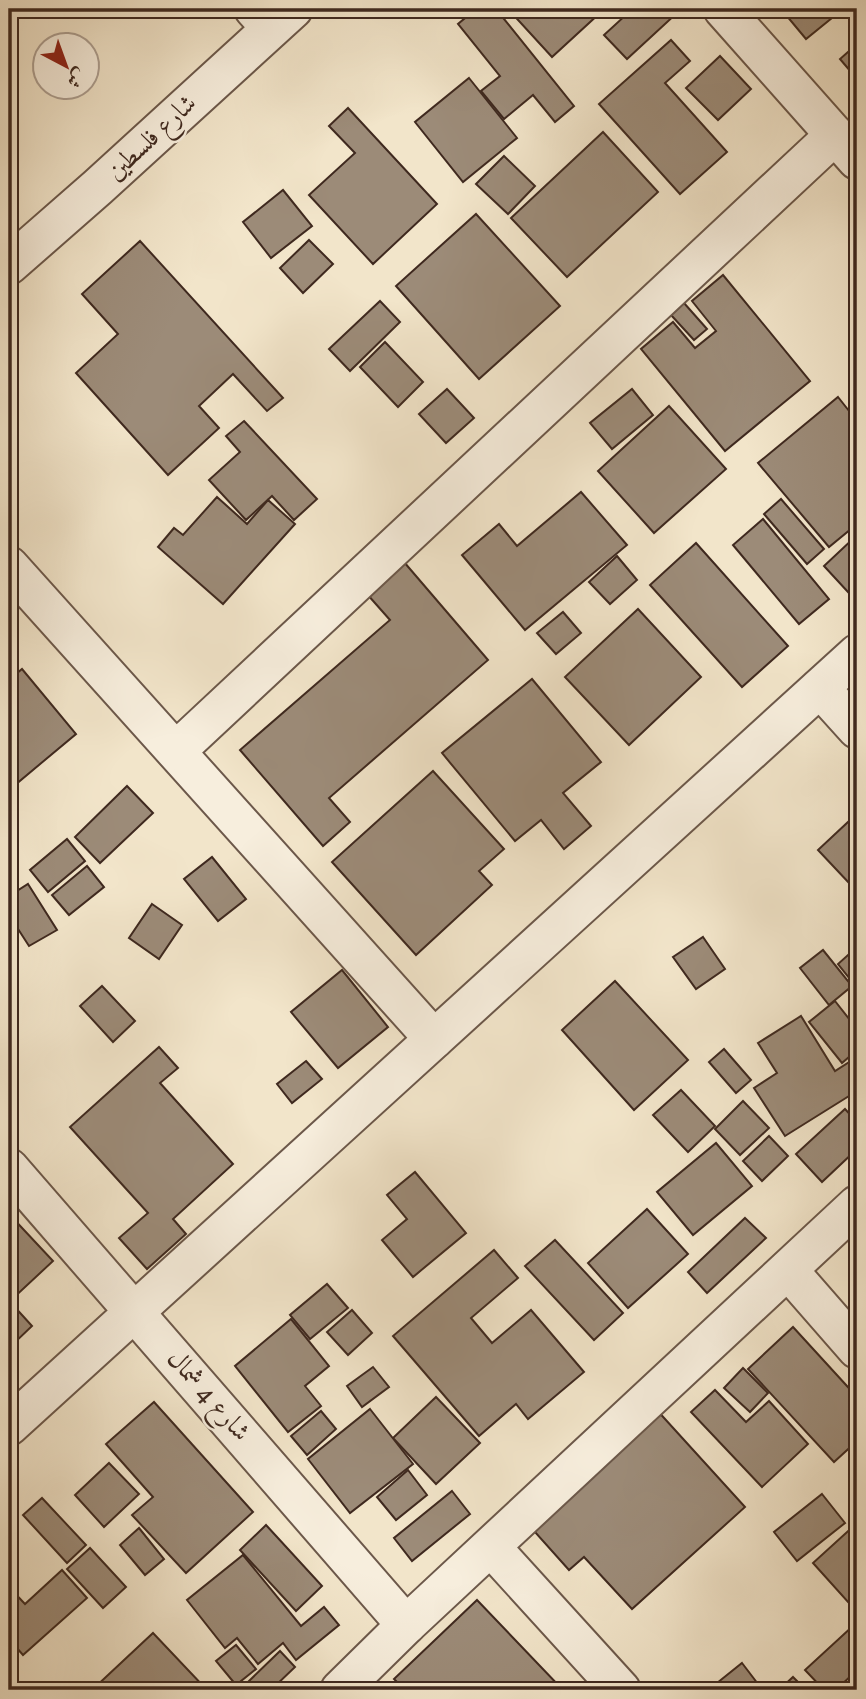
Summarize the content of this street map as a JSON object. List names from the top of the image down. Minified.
{"streets":{"street":["شارع فلسطين","شارع 4 شمال"]},"north":"bottom right"}
